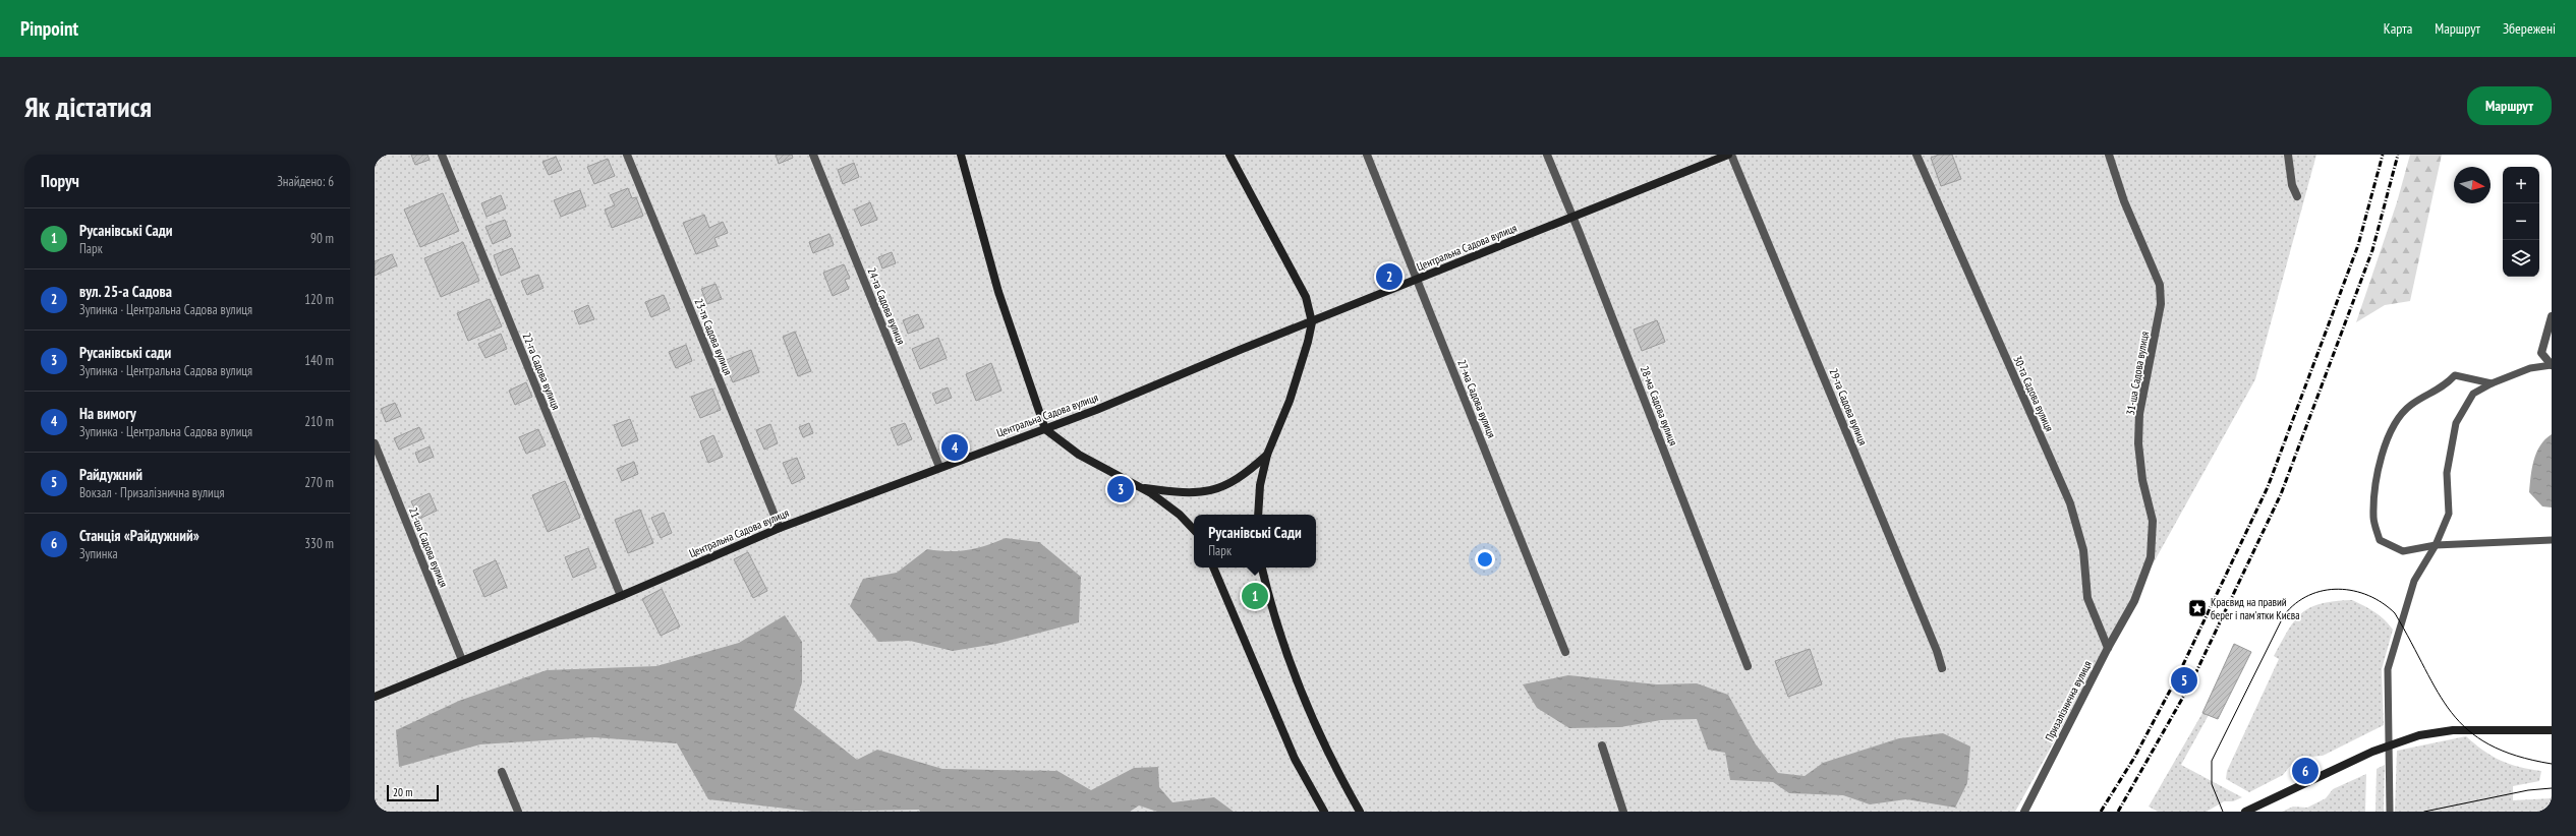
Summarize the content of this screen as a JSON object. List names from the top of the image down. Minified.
{"streets":{"main road":["Центральна Садова вулиця"],"street":["24-та Садова вулиця","23-тя Садова вулиця","22-га Садова вулиця","31-ша Садова вулиця","30-та Садова вулиця","27-ма Садова вулиця","28-ма Садова вулиця","29-та Садова вулиця","21-ша Садова вулиця","Призалізнична вулиця"]},"crossings":[["Центральна Садова вулиця","24-та Садова вулиця"],["Центральна Садова вулиця","23-тя Садова вулиця"],["Центральна Садова вулиця","22-га Садова вулиця"],["Центральна Садова вулиця","27-ма Садова вулиця"],["Центральна Садова вулиця","28-ма Садова вулиця"],["Центральна Садова вулиця","21-ша Садова вулиця"],["31-ша Садова вулиця","Призалізнична вулиця"],["30-та Садова вулиця","Призалізнична вулиця"]],"places":{"place":["Краєвид на правий берег і пам'ятки Києва"]},"scale_bar":"20 m","north":"right","page":{"header":"Pinpoint","nav":["Карта","Маршрут","Збережені"],"buttons":"Маршрут","title":"Як дістатися","heading":["Поруч","Знайдено: 6"],"map_buttons":["+","−"],"list":[{"mark":"1","name":"Русанівські Сади","note":"Парк","value":"90 m"},{"mark":"2","name":"вул. 25-а Садова","note":"Зупинка · Центральна Садова вулиця","value":"120 m"},{"mark":"3","name":"Русанівські сади","note":"Зупинка · Центральна Садова вулиця","value":"140 m"},{"mark":"4","name":"На вимогу","note":"Зупинка · Центральна Садова вулиця","value":"210 m"},{"mark":"5","name":"Райдужний","note":"Вокзал · Призалізнична вулиця","value":"270 m"},{"mark":"6","name":"Станція «Райдужний»","note":"Зупинка","value":"330 m"}],"pins":["2","4","3","1","5","6"],"popup":["Русанівські Сади","Парк"],"scale":"20 m"}}
